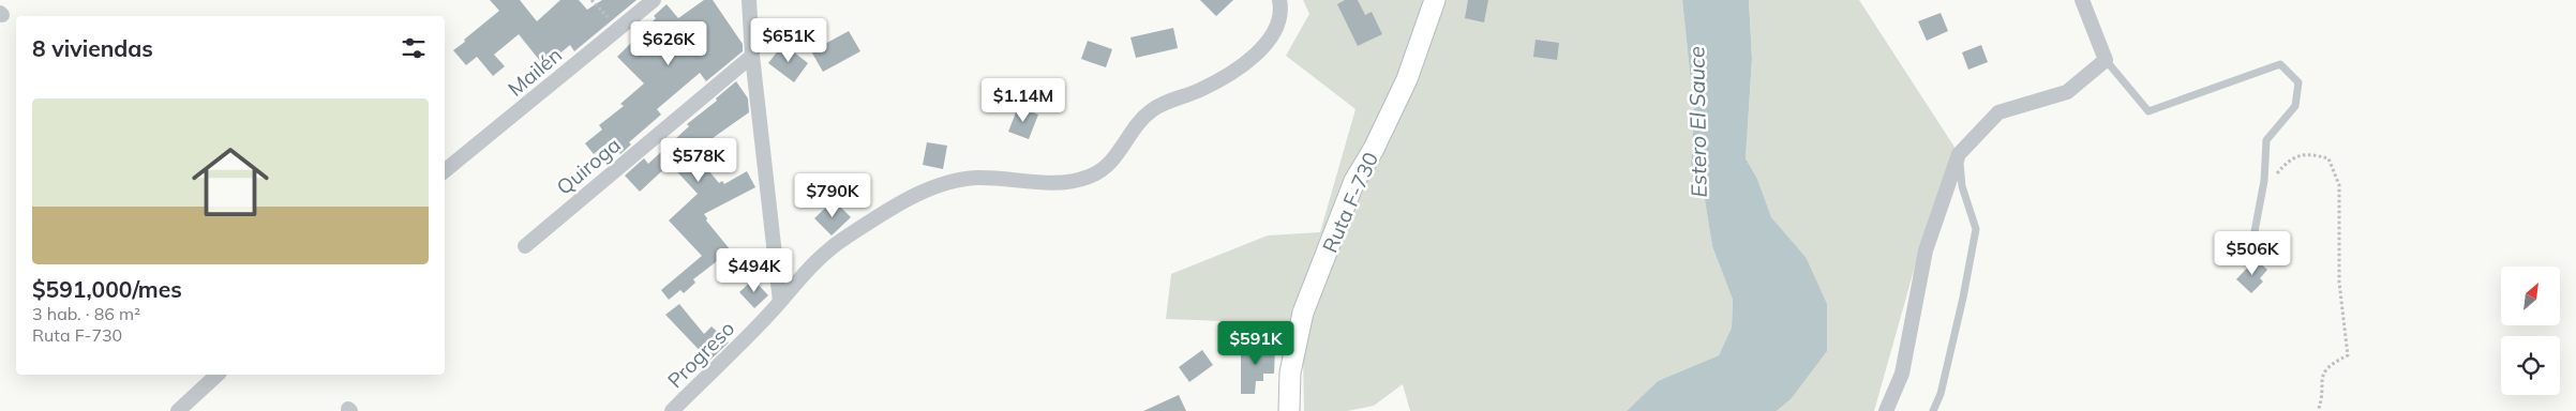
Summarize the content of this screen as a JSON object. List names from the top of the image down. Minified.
{"streets":{"street":["Mailén","Quiroga","Ruta F-730","Progreso"]},"water":["Estero El Sauce"],"north":"top right","page":{"heading":"8 viviendas","price":["$651K","$626K","$1.14M","$578K","$790K","$506K","$494K","$591K"],"list":[{"name":"$591,000/mes","note":"3 hab. · 86 m² · Ruta F-730"}]}}
